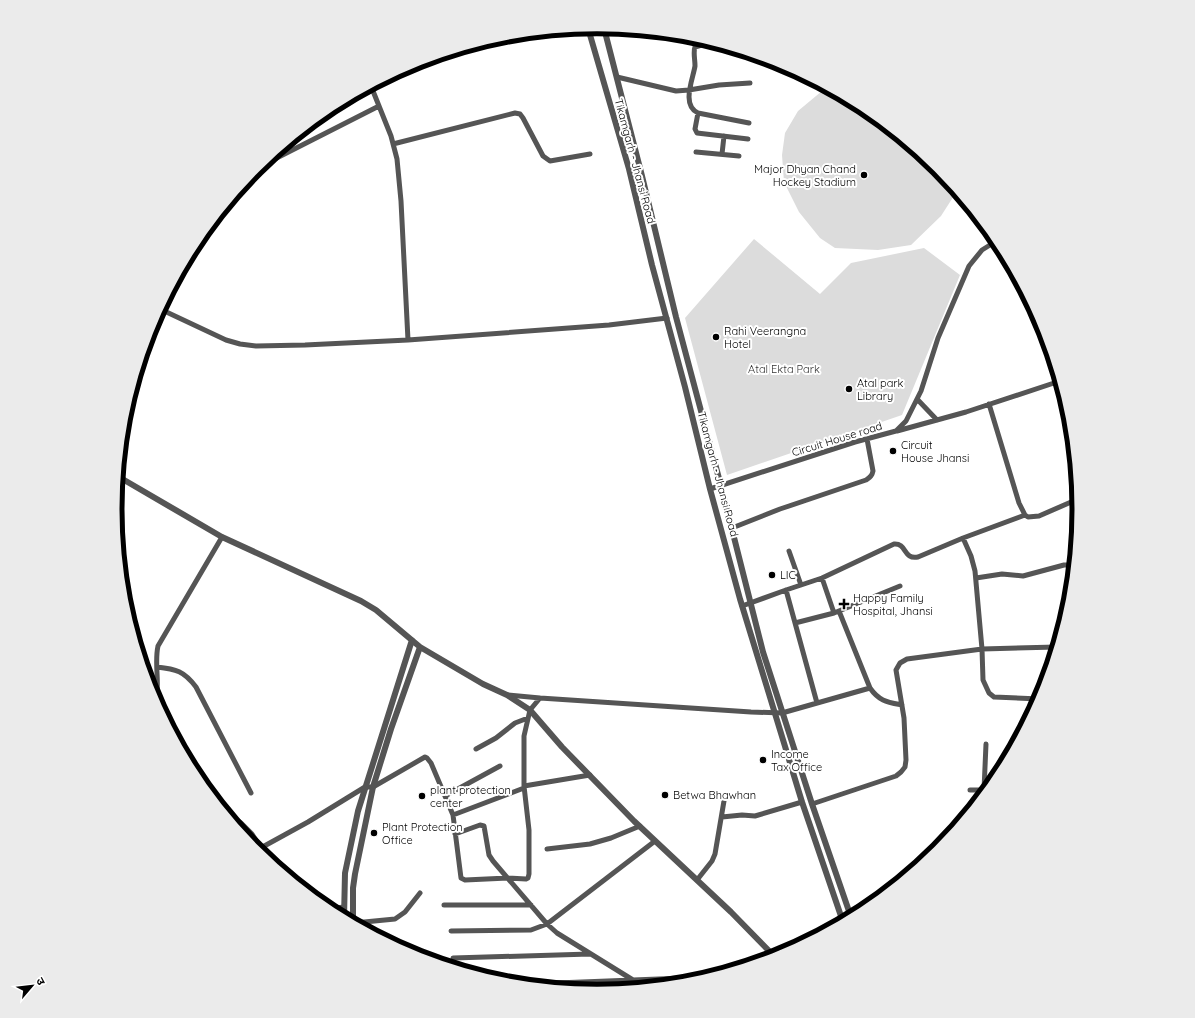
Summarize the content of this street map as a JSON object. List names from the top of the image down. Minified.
{"streets":{"street":["Tikamgarh - Jhansi Road","Circuit House road"]},"crossings":[["Tikamgarh - Jhansi Road","Circuit House road"]],"parks":["Atal Ekta Park"],"places":{"other":["Major Dhyan Chand Hockey Stadium","Rahi Veerangna Hotel","Atal park Library","Circuit House Jhansi","LIC","Income Tax Office","Betwa Bhawhan","plant protection center","Plant Protection Office"],"health":["Happy Family Hospital, Jhansi"]},"north":"top right"}
